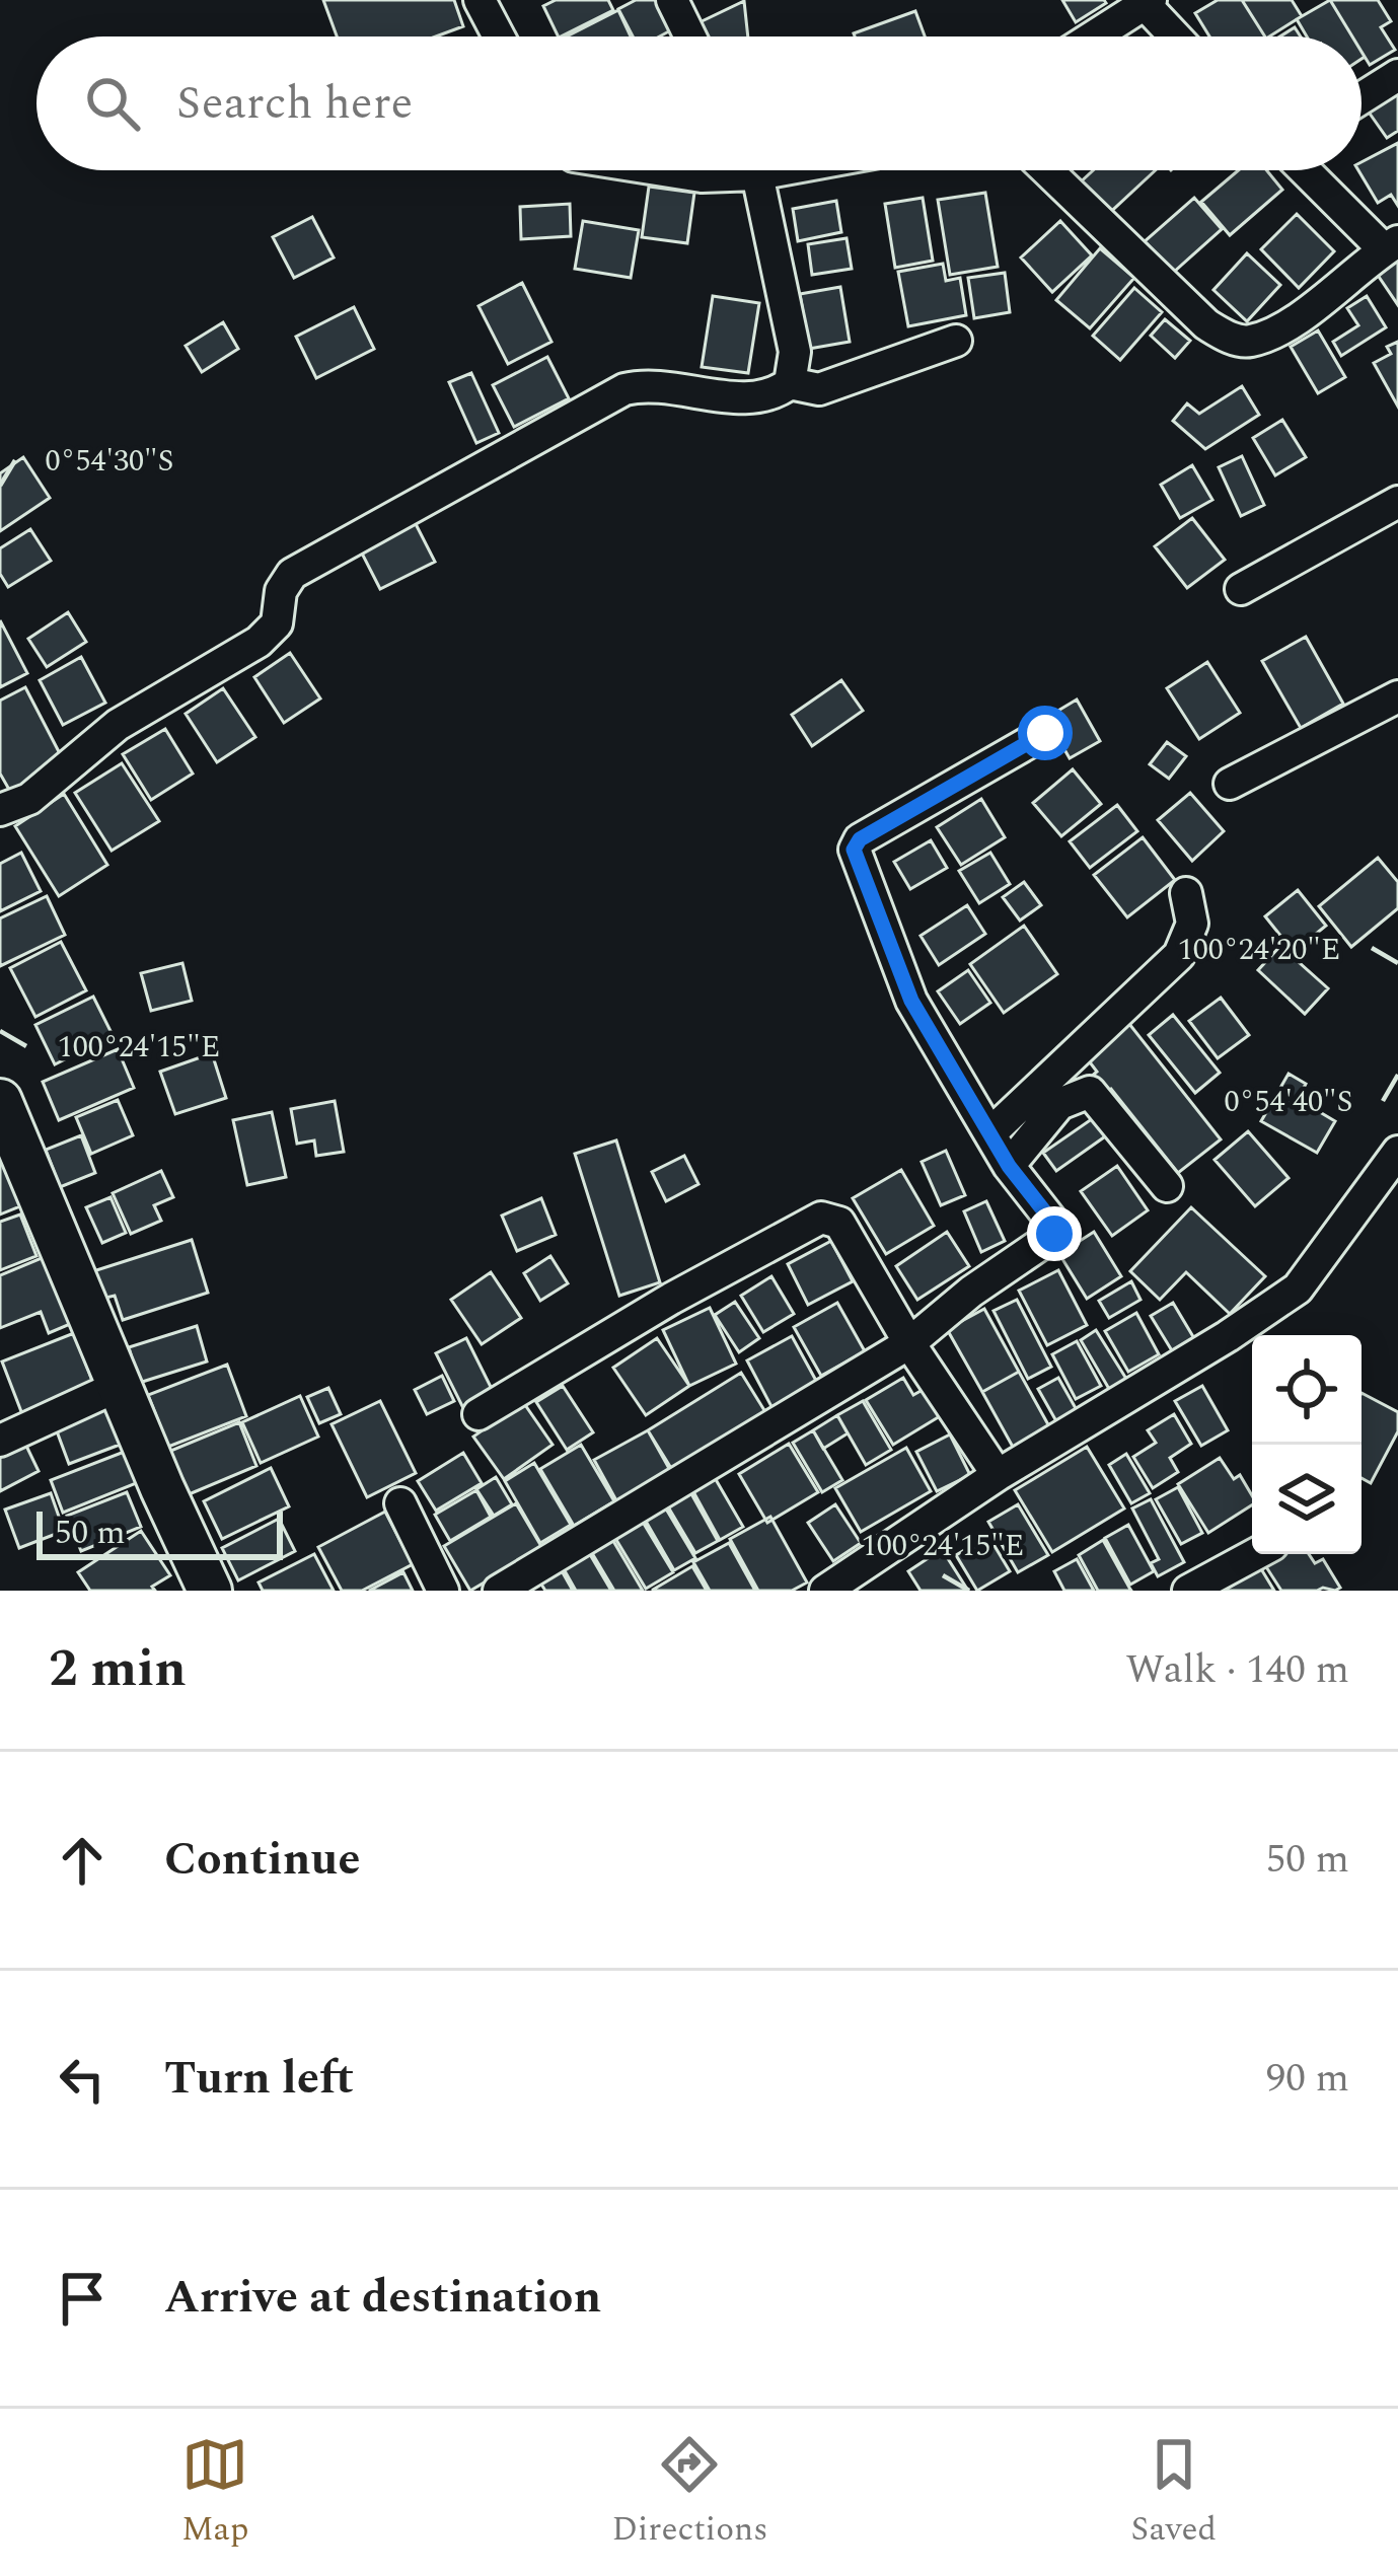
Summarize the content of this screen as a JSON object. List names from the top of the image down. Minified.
{"scale_bar":"50 m","page":{"search":"Search here","scale":"50 m","heading":["2 min","Walk · 140 m"],"list":[["Continue","50 m"],["Turn left","90 m"],"Arrive at destination"],"nav":["Map","Directions","Saved"]},"coordinates":["0°54'30\"S","100°24'20\"E","100°24'15\"E","0°54'40\"S"]}
